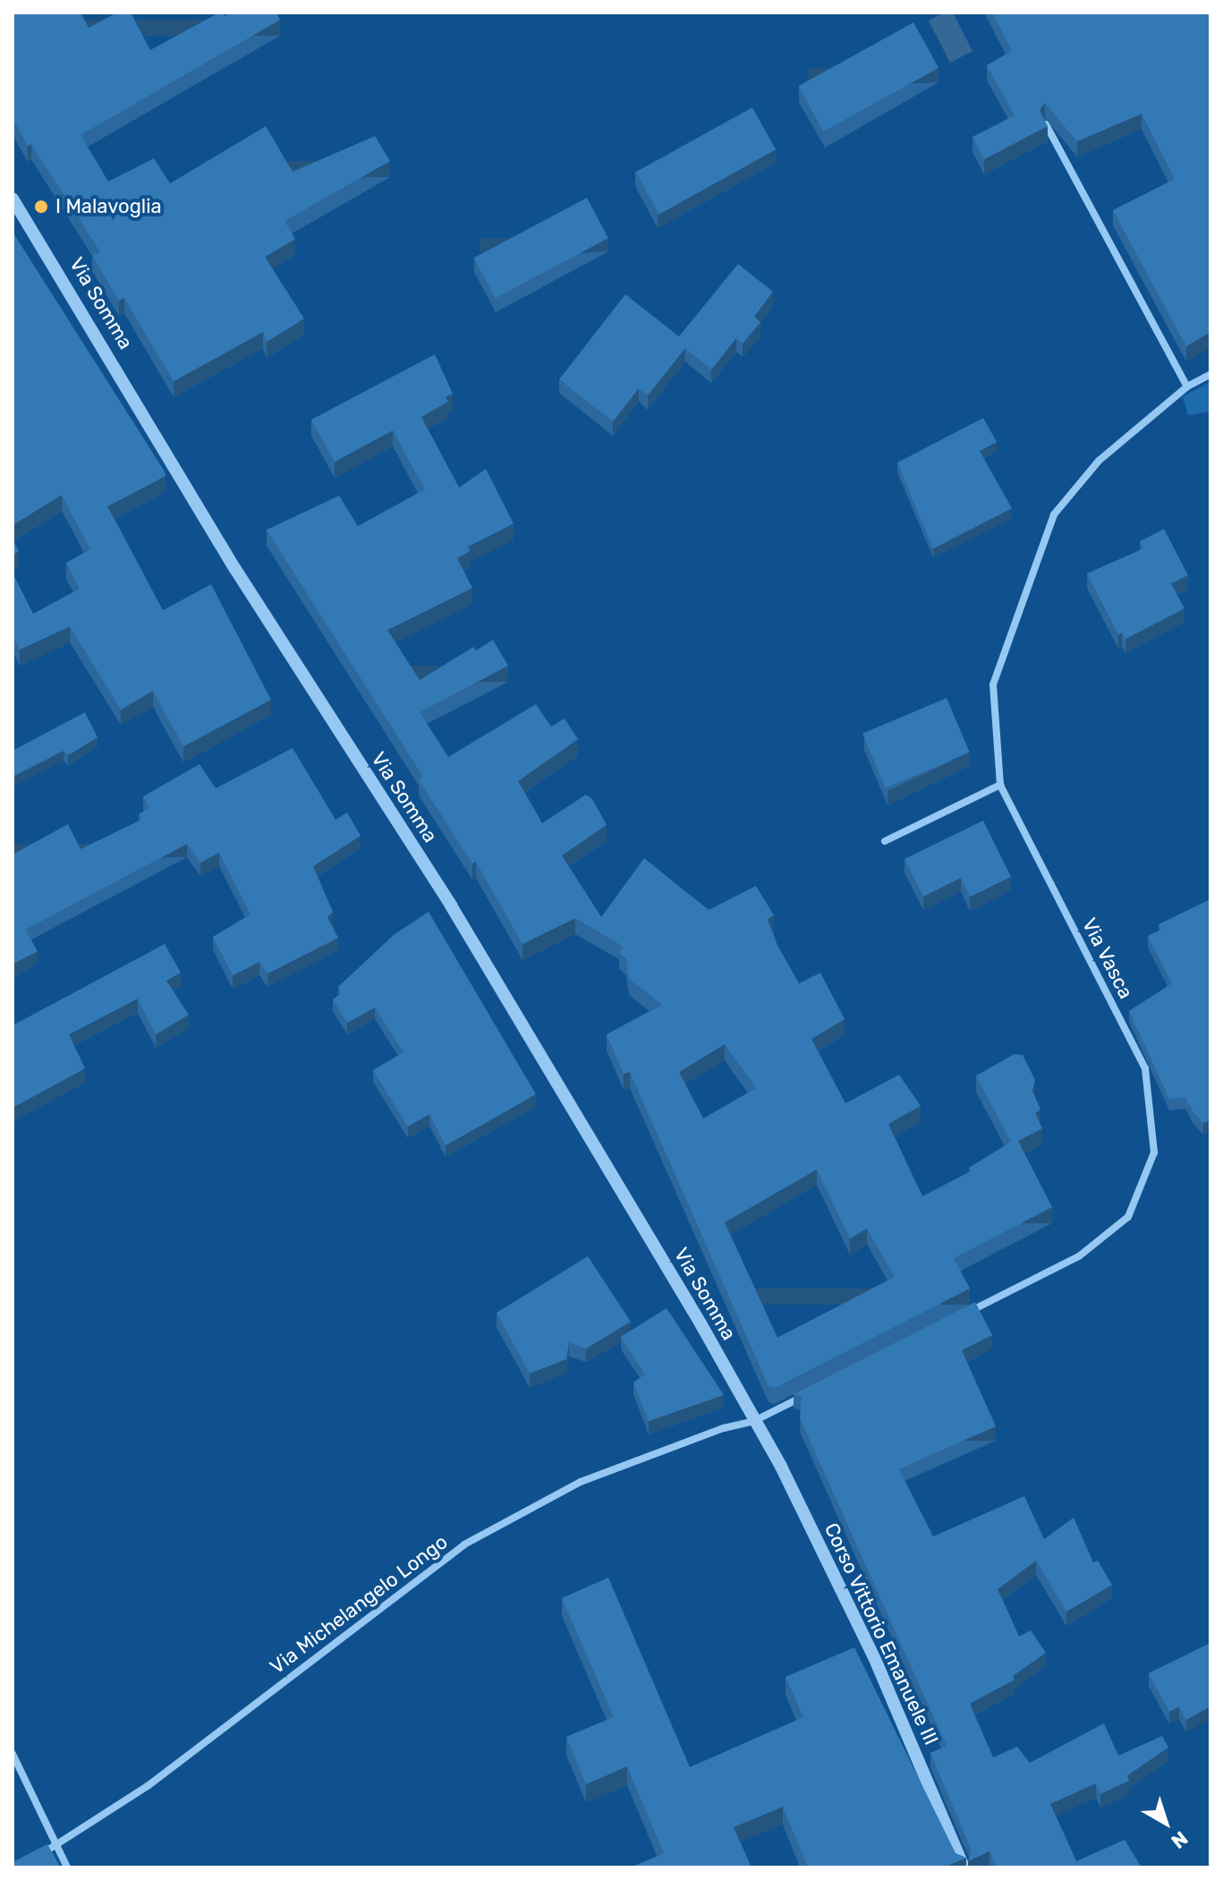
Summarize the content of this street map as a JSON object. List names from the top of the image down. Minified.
{"streets":{"street":["Via Somma","Via Vasca","Via Michelangelo Longo","Corso Vittorio Emanuele III"]},"crossings":[["Via Somma","Via Michelangelo Longo"],["Via Somma","Corso Vittorio Emanuele III"],["Via Michelangelo Longo","Corso Vittorio Emanuele III"]],"places":["I Malavoglia"],"north":"bottom right"}
